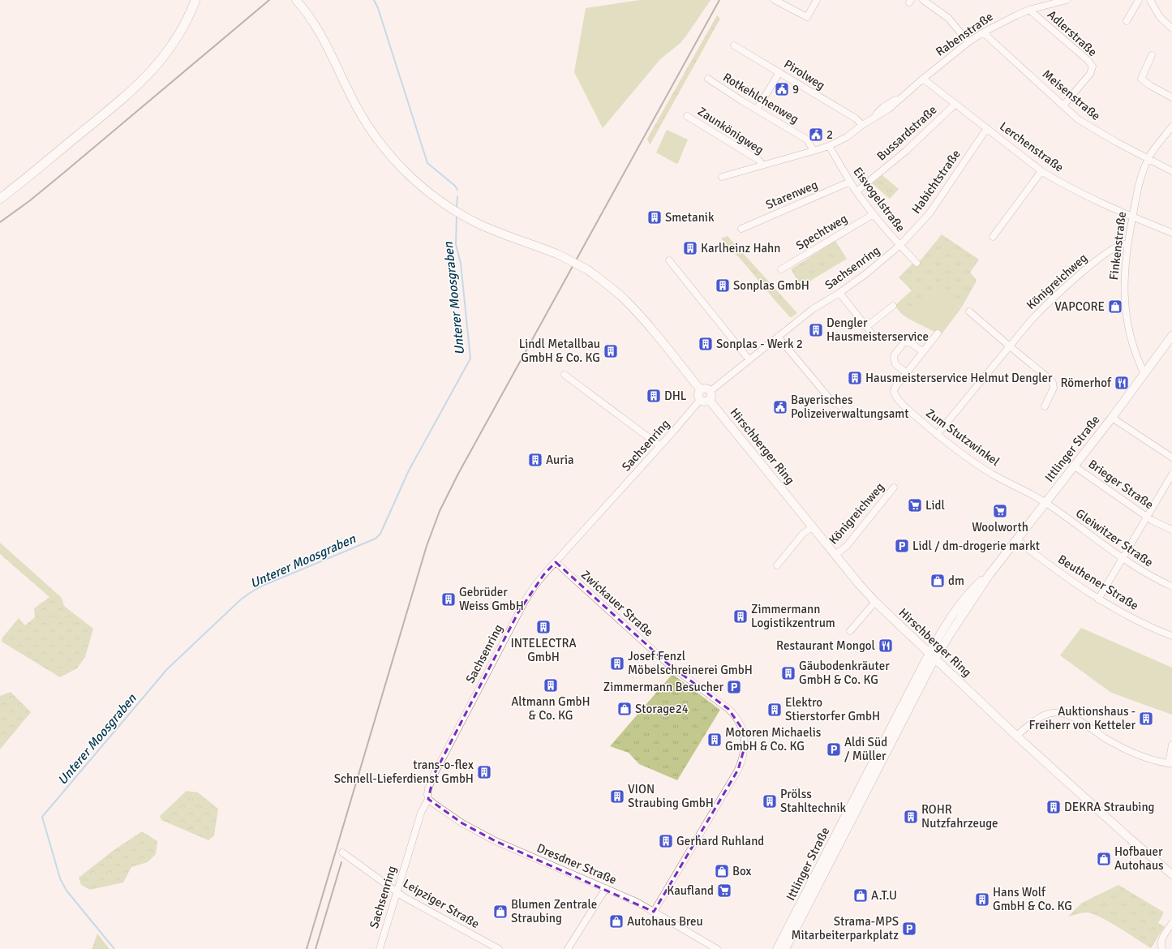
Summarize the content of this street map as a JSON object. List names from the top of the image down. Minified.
{"streets":{"street":["Adlerstraße","Rabenstraße","Pirolweg","Meisenstraße","Rotkehlchenweg","Zaunkönigweg","Bussardstraße","Lerchenstraße","Habichtstraße","Starenweg","Eisvogelstraße","Spechtweg","Finkenstraße","Sachsenring","Königreichweg","Zum Stutzwinkel","Hirschberger Ring","Ittlinger Straße","Brieger Straße","Gleiwitzer Straße","Beuthener Straße","Zwickauer Straße","Dresdner Straße","Leipziger Straße"]},"crossings":[["Adlerstraße","Rabenstraße"],["Adlerstraße","Meisenstraße"],["Rabenstraße","Pirolweg"],["Rabenstraße","Meisenstraße"],["Rabenstraße","Rotkehlchenweg"],["Rabenstraße","Zaunkönigweg"],["Rabenstraße","Lerchenstraße"],["Rabenstraße","Eisvogelstraße"],["Meisenstraße","Finkenstraße"],["Bussardstraße","Lerchenstraße"],["Bussardstraße","Eisvogelstraße"],["Lerchenstraße","Habichtstraße"],["Lerchenstraße","Finkenstraße"],["Habichtstraße","Eisvogelstraße"],["Habichtstraße","Sachsenring"],["Starenweg","Eisvogelstraße"],["Eisvogelstraße","Spechtweg"],["Eisvogelstraße","Sachsenring"],["Finkenstraße","Königreichweg"],["Finkenstraße","Ittlinger Straße"],["Sachsenring","Hirschberger Ring"],["Sachsenring","Zwickauer Straße"],["Sachsenring","Dresdner Straße"],["Sachsenring","Leipziger Straße"],["Königreichweg","Zum Stutzwinkel"],["Königreichweg","Hirschberger Ring"],["Zum Stutzwinkel","Ittlinger Straße"],["Zum Stutzwinkel","Gleiwitzer Straße"],["Hirschberger Ring","Ittlinger Straße"],["Ittlinger Straße","Brieger Straße"],["Ittlinger Straße","Gleiwitzer Straße"],["Ittlinger Straße","Beuthener Straße"],["Zwickauer Straße","Dresdner Straße"]],"water":["Unterer Moosgraben"],"places":{"public building":["9","2","Bayerisches Polizeiverwaltungsamt"],"building":["Smetanik","Karlheinz Hahn","Sonplas GmbH","Dengler Hausmeisterservice","Sonplas - Werk 2","Lindl Metallbau GmbH & Co. KG","Hausmeisterservice Helmut Dengler","DHL","Auria","Gebrüder Weiss GmbH","Zimmermann Logistikzentrum","INTELECTRA GmbH","Josef Fenzl Möbelschreinerei GmbH","Gäubodenkräuter GmbH & Co. KG","Altmann GmbH & Co. KG","Elektro Stierstorfer GmbH","Auktionshaus - Freiherr von Ketteler","Motoren Michaelis GmbH & Co. KG","trans-o-flex Schnell-Lieferdienst GmbH","VION Straubing GmbH","Prölss Stahltechnik","DEKRA Straubing","ROHR Nutzfahrzeuge","Gerhard Ruhland","Hans Wolf GmbH & Co. KG"],"shop":["VAPCORE","dm","Storage24","Hofbauer Autohaus","Box","A.T.U","Blumen Zentrale Straubing","Autohaus Breu"],"restaurant":["Römerhof","Restaurant Mongol"],"supermarket":["Lidl","Woolworth","Kaufland"],"parking":["Lidl / dm-drogerie markt","Zimmermann Besucher","Aldi Süd / Müller","Strama-MPS Mitarbeiterparkplatz"]}}
